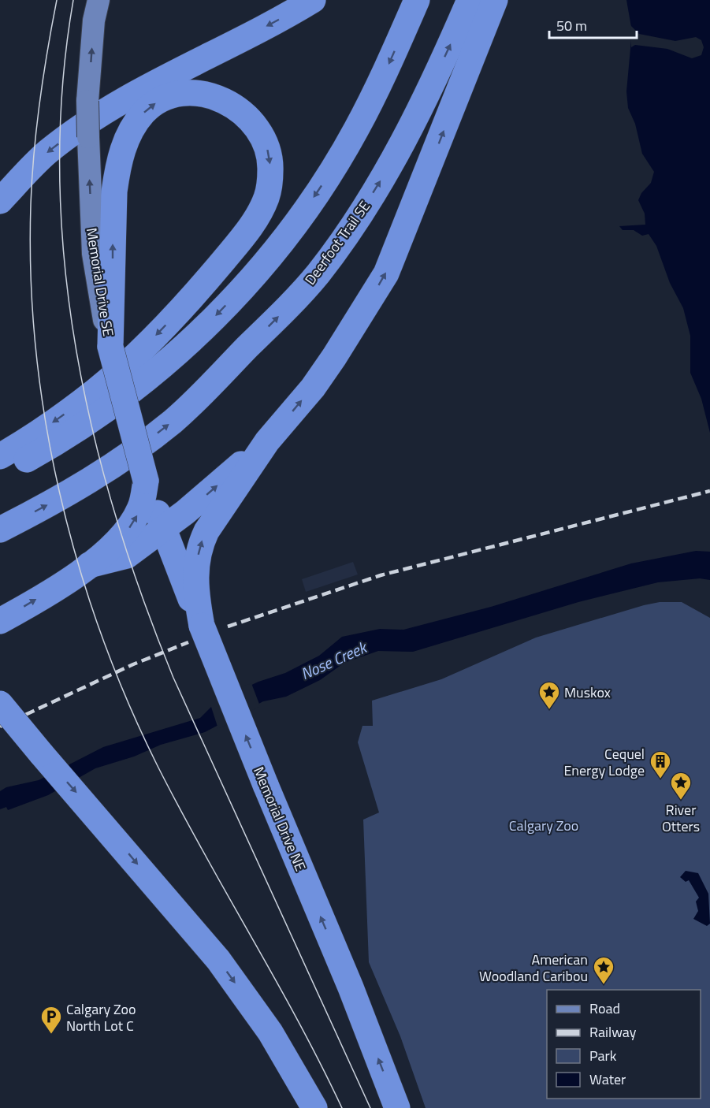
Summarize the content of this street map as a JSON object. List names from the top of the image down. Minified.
{"streets":{"highway":["Deerfoot Trail SE","Memorial Drive SE","Memorial Drive NE"]},"crossings":[["Memorial Drive SE","Memorial Drive NE"]],"one_way":["Memorial Drive SE"],"water":["Nose Creek"],"parks":["Calgary Zoo"],"places":{"place":["Muskox","River Otters","American Woodland Caribou"],"building":["Cequel Energy Lodge"],"parking":["Calgary Zoo North Lot C"]},"legend":["Road","Railway","Park","Water"],"scale_bar":"50 m"}
